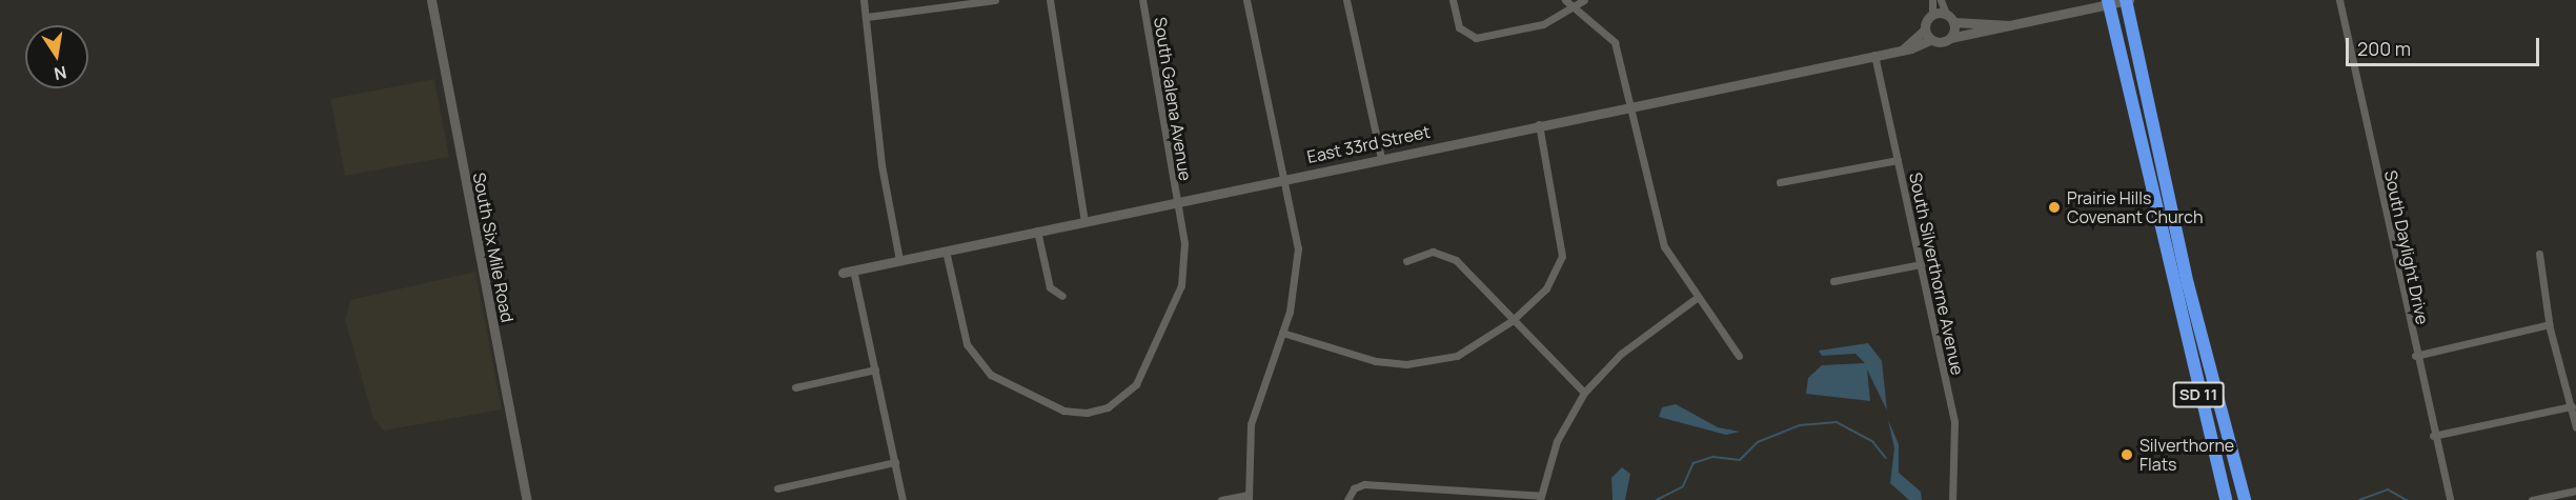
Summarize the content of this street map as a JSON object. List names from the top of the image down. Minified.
{"streets":{"highway":["SD 11"],"street":["South Galena Avenue","East 33rd Street","South Six Mile Road","South Daylight Drive","South Silverthorne Avenue"]},"crossings":[["South Galena Avenue","East 33rd Street"],["East 33rd Street","South Silverthorne Avenue"],["East 33rd Street","SD 11"]],"places":["Prairie Hills Covenant Church","Silverthorne Flats"],"scale_bar":"200 m","north":"bottom"}
